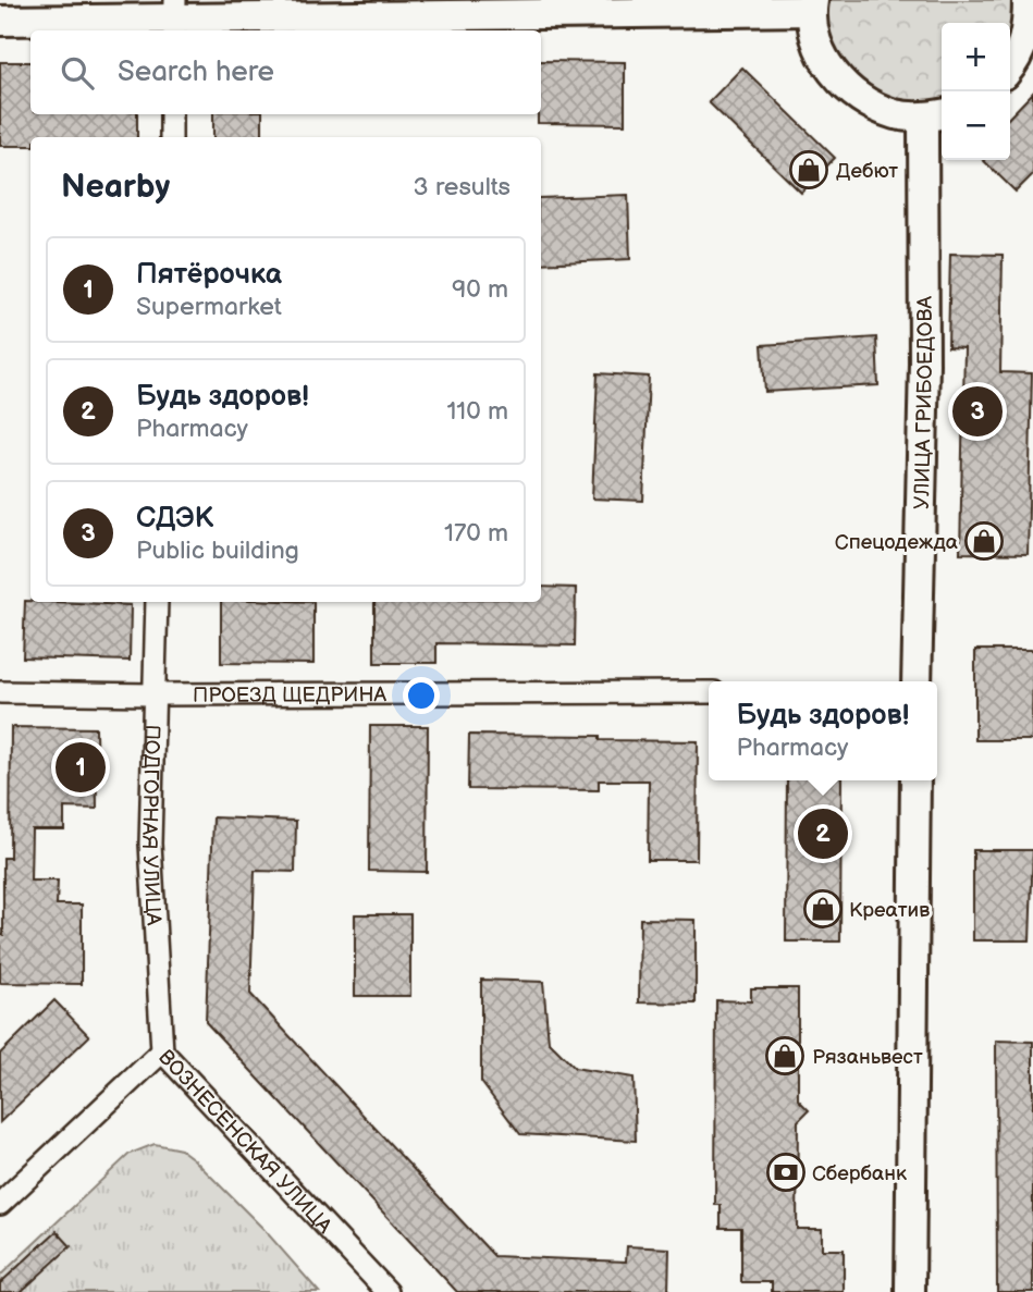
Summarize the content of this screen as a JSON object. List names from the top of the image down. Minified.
{"streets":{"main road":["УЛИЦА ГРИБОЕДОВА"],"street":["ПРОЕЗД ЩЕДРИНА","ПОДГОРНАЯ УЛИЦА","ВОЗНЕСЕНСКАЯ УЛИЦА"]},"crossings":[["ПРОЕЗД ЩЕДРИНА","ПОДГОРНАЯ УЛИЦА"],["ПОДГОРНАЯ УЛИЦА","ВОЗНЕСЕНСКАЯ УЛИЦА"]],"places":{"shop":["Дебют","Спецодежда","Креатив","Рязаньвест"],"bank":["Сбербанк"]},"page":{"map_buttons":["+","−"],"search":"Search here","heading":["Nearby","3 results"],"list":[{"mark":"1","name":"Пятёрочка","note":"Supermarket","value":"90 m"},{"mark":"2","name":"Будь здоров!","note":"Pharmacy","value":"110 m"},{"mark":"3","name":"СДЭК","note":"Public building","value":"170 m"}],"pins":["3","1","2"],"popup":["Будь здоров!","Pharmacy"]}}
